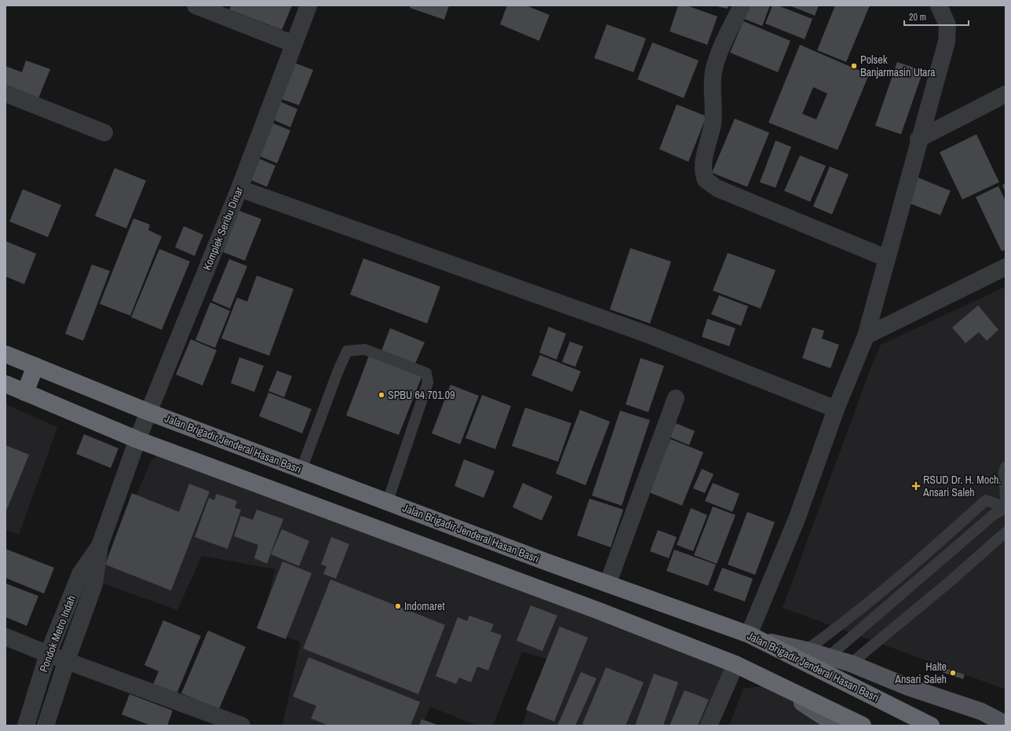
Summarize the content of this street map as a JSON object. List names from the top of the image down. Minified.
{"streets":{"highway":["Jalan Brigadir Jenderal Hasan Basri"],"street":["Komplek Seribu Dinar","Pondok Metro Indah"]},"crossings":[["Komplek Seribu Dinar","Jalan Brigadir Jenderal Hasan Basri"],["Komplek Seribu Dinar","Pondok Metro Indah"]],"places":{"other":["Polsek Banjarmasin Utara","SPBU 64.701.09","Indomaret","Halte Ansari Saleh"],"health":["RSUD Dr. H. Moch. Ansari Saleh"]},"scale_bar":"20 m"}
